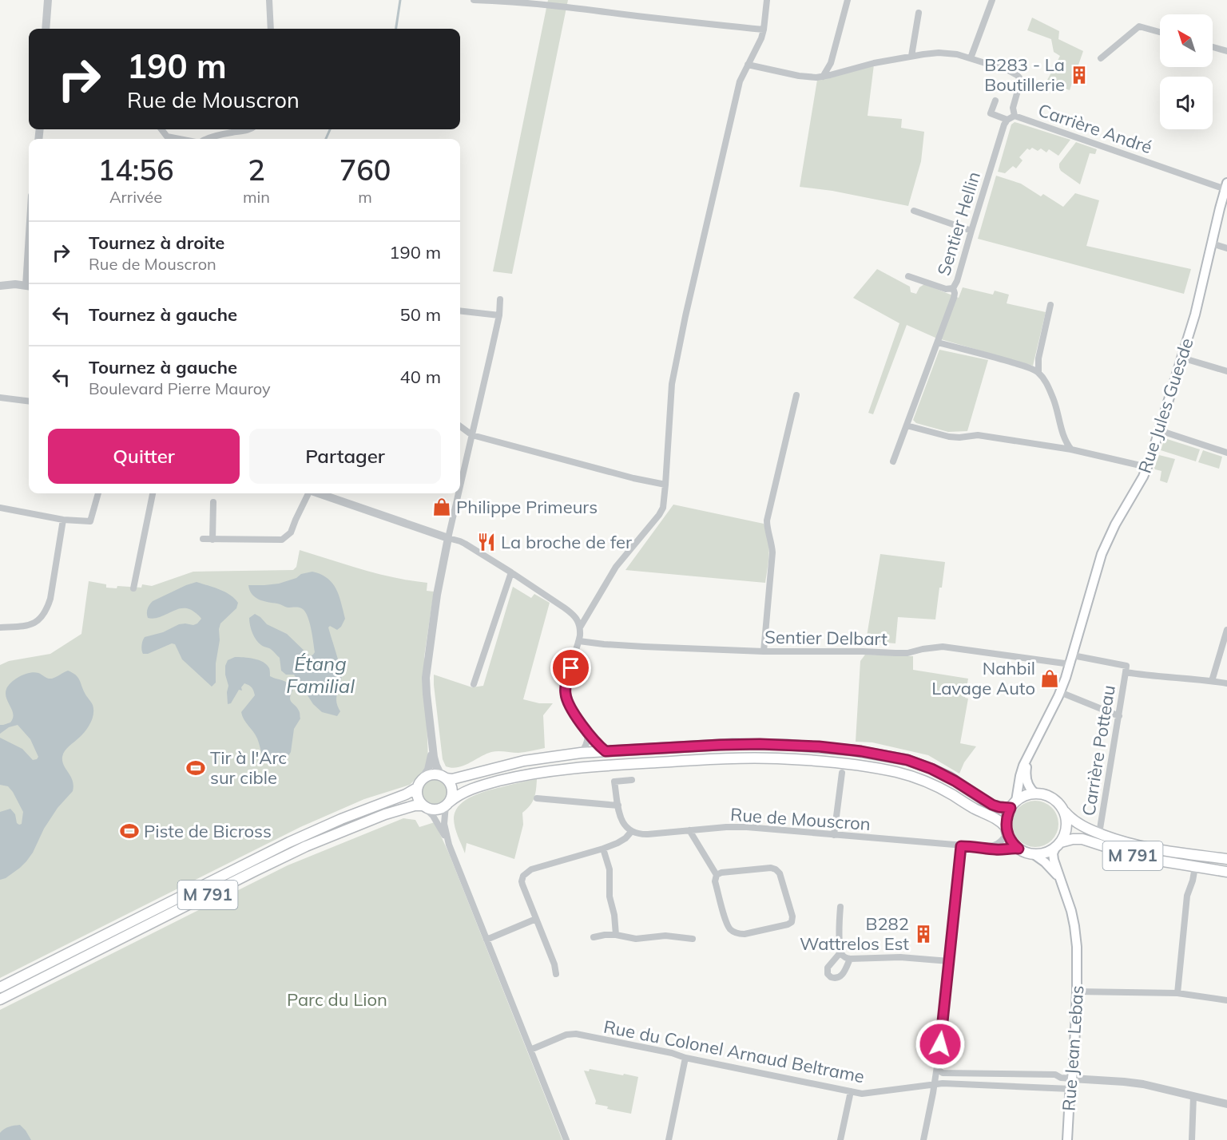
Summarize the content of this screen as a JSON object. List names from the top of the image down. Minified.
{"streets":{"main road":["Rue Jules Guesde","M 791","Rue Jean Lebas"],"street":["Carrière André","Sentier Hellin","Sentier Delbart","Carrière Potteau","Rue de Mouscron","Rue du Colonel Arnaud Beltrame"]},"crossings":[["Carrière André","Rue Jules Guesde"],["Rue Jules Guesde","Sentier Delbart"],["Rue Jules Guesde","Rue de Mouscron"],["Rue Jules Guesde","M 791"],["Rue Jules Guesde","Rue Jean Lebas"],["Sentier Delbart","Carrière Potteau"],["Carrière Potteau","M 791"],["Rue de Mouscron","M 791"],["Rue de Mouscron","Rue Jean Lebas"],["M 791","Rue Jean Lebas"],["Rue Jean Lebas","Rue du Colonel Arnaud Beltrame"]],"water":["Étang Familial"],"parks":["Parc du Lion"],"places":{"building":["B283 - La Boutillerie","B282 Wattrelos Est"],"shop":["Philippe Primeurs","Nahbil Lavage Auto"],"restaurant":["La broche de fer"],"sports":["Tir à l'Arc sur cible","Piste de Bicross"]},"north":"top left","page":{"turn":["190 m","Rue de Mouscron"],"eta":["14:56","Arrivée","2","min","760","m"],"list":[{"name":"Tournez à droite","note":"Rue de Mouscron","value":"190 m"},{"name":"Tournez à gauche","value":"50 m"},{"name":"Tournez à gauche","note":"Boulevard Pierre Mauroy","value":"40 m"}],"buttons":["Quitter","Partager"]}}
